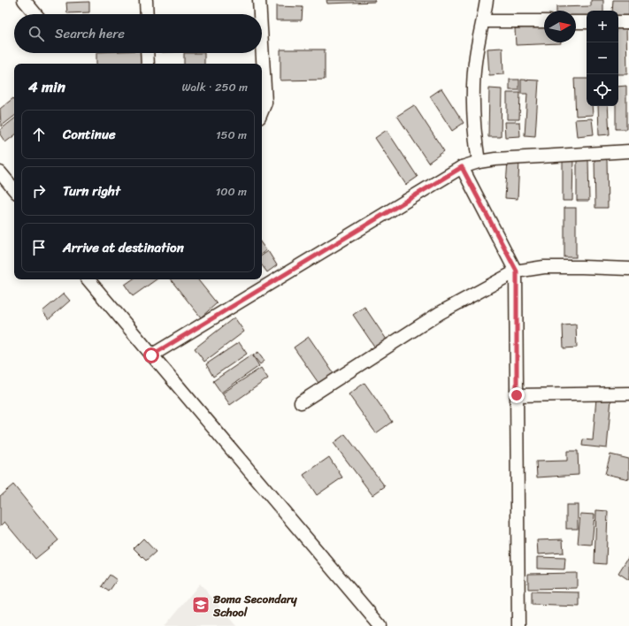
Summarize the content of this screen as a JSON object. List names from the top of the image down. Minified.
{"places":{"school or university":["Boma Secondary School"]},"north":"right","page":{"map_buttons":["+","−"],"search":"Search here","heading":["4 min","Walk · 250 m"],"list":[["Continue","150 m"],["Turn right","100 m"],"Arrive at destination"]}}
